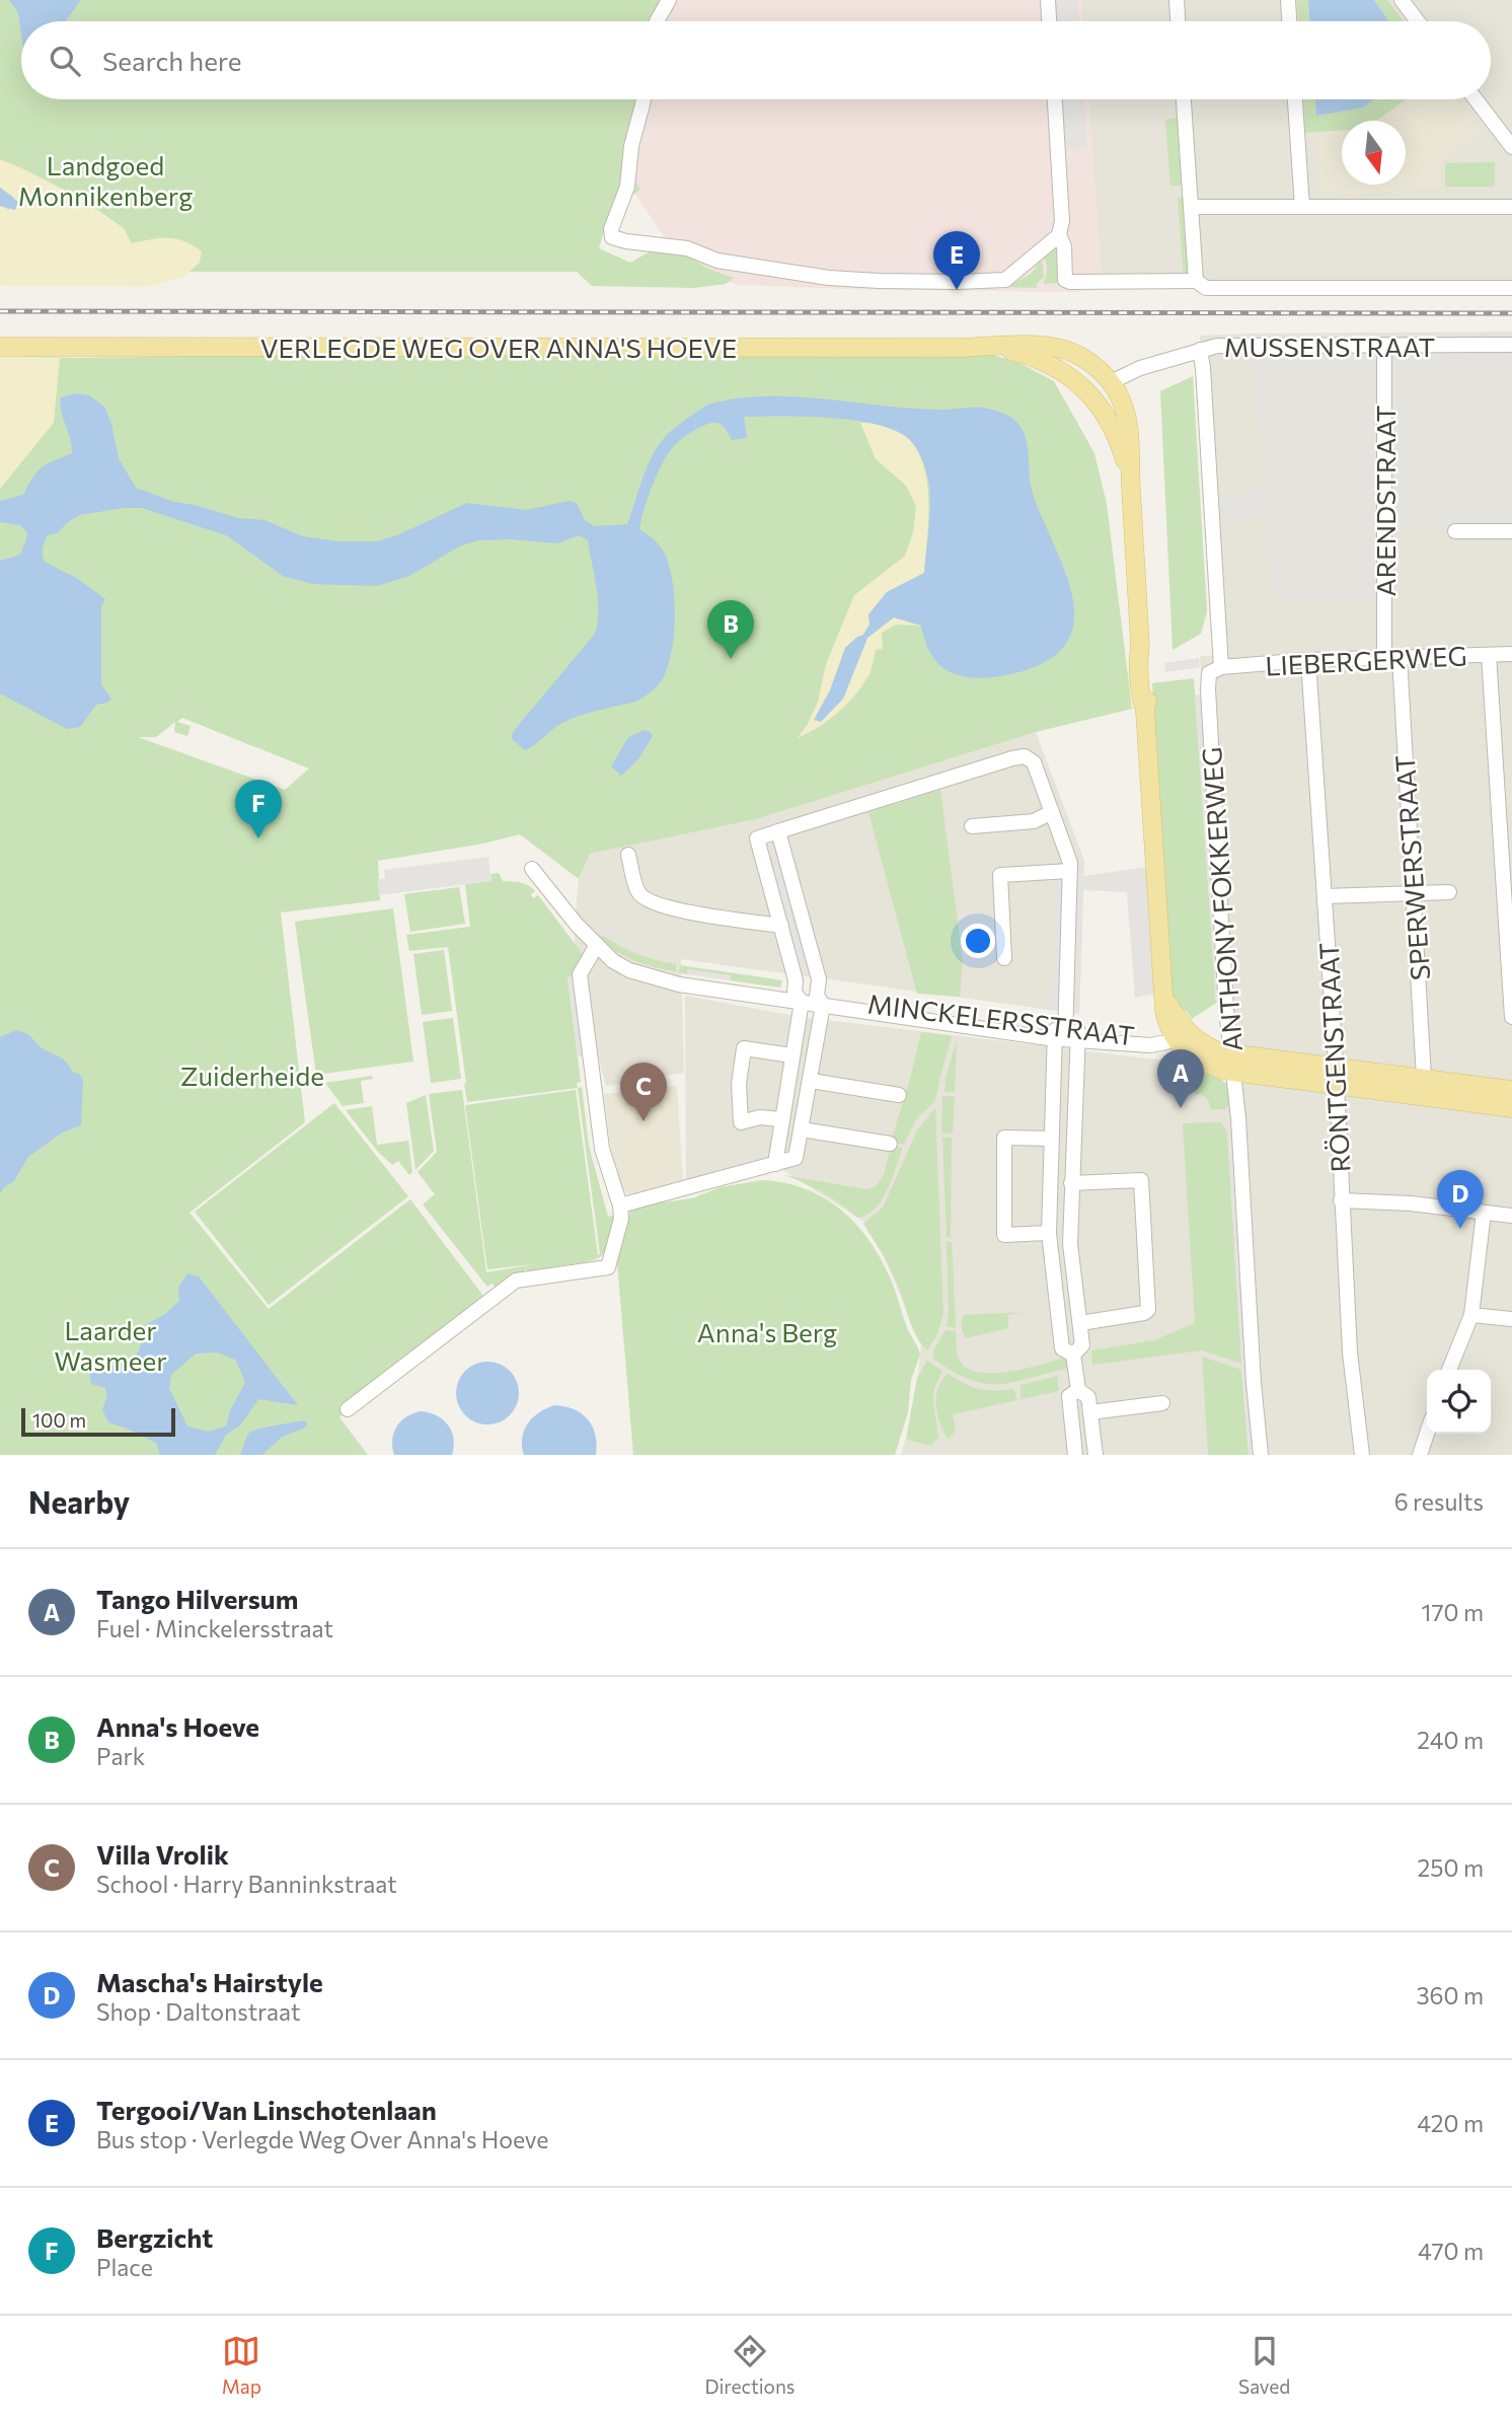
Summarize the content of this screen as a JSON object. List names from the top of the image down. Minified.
{"streets":{"main road":["VERLEGDE WEG OVER ANNA'S HOEVE"],"street":["MUSSENSTRAAT","ARENDSTRAAT","LIEBERGERWEG","SPERWERSTRAAT","ANTHONY FOKKERWEG","MINCKELERSSTRAAT","RÖNTGENSTRAAT"]},"crossings":[["MUSSENSTRAAT","VERLEGDE WEG OVER ANNA'S HOEVE"],["MUSSENSTRAAT","ARENDSTRAAT"],["MUSSENSTRAAT","ANTHONY FOKKERWEG"],["VERLEGDE WEG OVER ANNA'S HOEVE","MINCKELERSSTRAAT"],["ARENDSTRAAT","LIEBERGERWEG"],["ARENDSTRAAT","SPERWERSTRAAT"],["LIEBERGERWEG","SPERWERSTRAAT"],["LIEBERGERWEG","ANTHONY FOKKERWEG"],["LIEBERGERWEG","RÖNTGENSTRAAT"]],"parks":["Landgoed Monnikenberg","Zuiderheide","Laarder Wasmeer","Anna's Berg"],"scale_bar":"100 m","north":"bottom","page":{"search":"Search here","pins":["E","B","F","A","C","D"],"scale":"100 m","heading":["Nearby","6 results"],"list":[{"mark":"A","name":"Tango Hilversum","note":"Fuel · Minckelersstraat","value":"170 m"},{"mark":"B","name":"Anna's Hoeve","note":"Park","value":"240 m"},{"mark":"C","name":"Villa Vrolik","note":"School · Harry Banninkstraat","value":"250 m"},{"mark":"D","name":"Mascha's Hairstyle","note":"Shop · Daltonstraat","value":"360 m"},{"mark":"E","name":"Tergooi/Van Linschotenlaan","note":"Bus stop · Verlegde Weg Over Anna's Hoeve","value":"420 m"},{"mark":"F","name":"Bergzicht","note":"Place","value":"470 m"}],"nav":["Map","Directions","Saved"]}}
